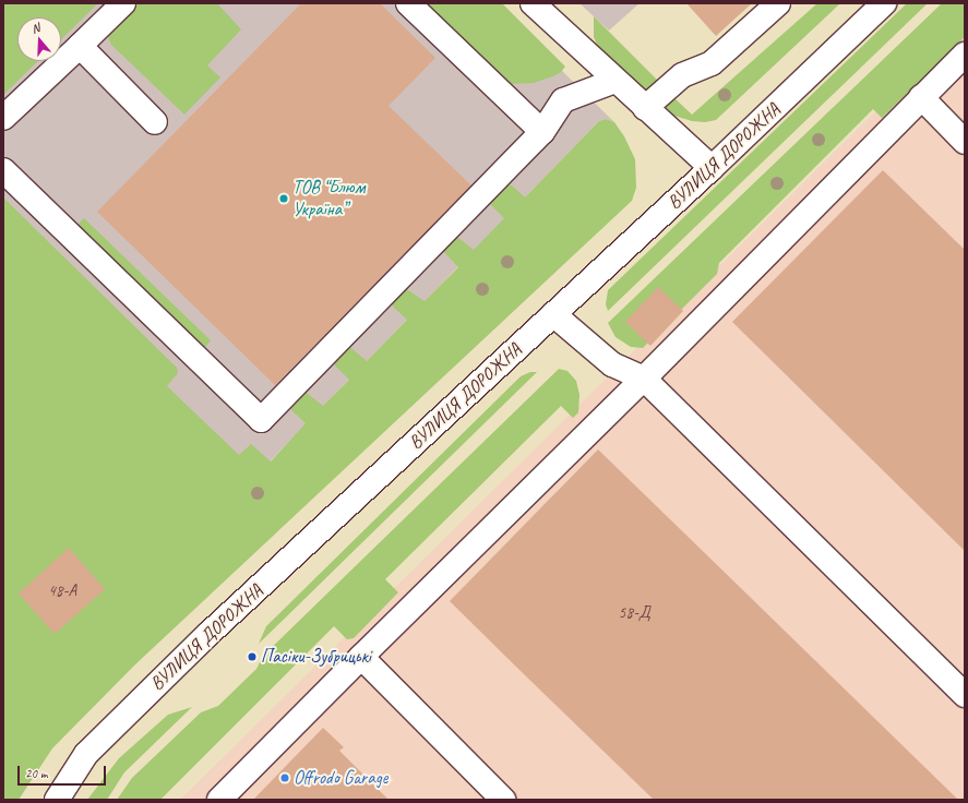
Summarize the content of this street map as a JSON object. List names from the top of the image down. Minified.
{"streets":{"street":["ВУЛИЦЯ ДОРОЖНА"]},"places":["ТОВ “Блюм Україна”","Пасіки-Зубрицькі","Offrodo Garage"],"house_numbers":["48-А","58-Д"],"scale_bar":"20 m","north":"top"}
